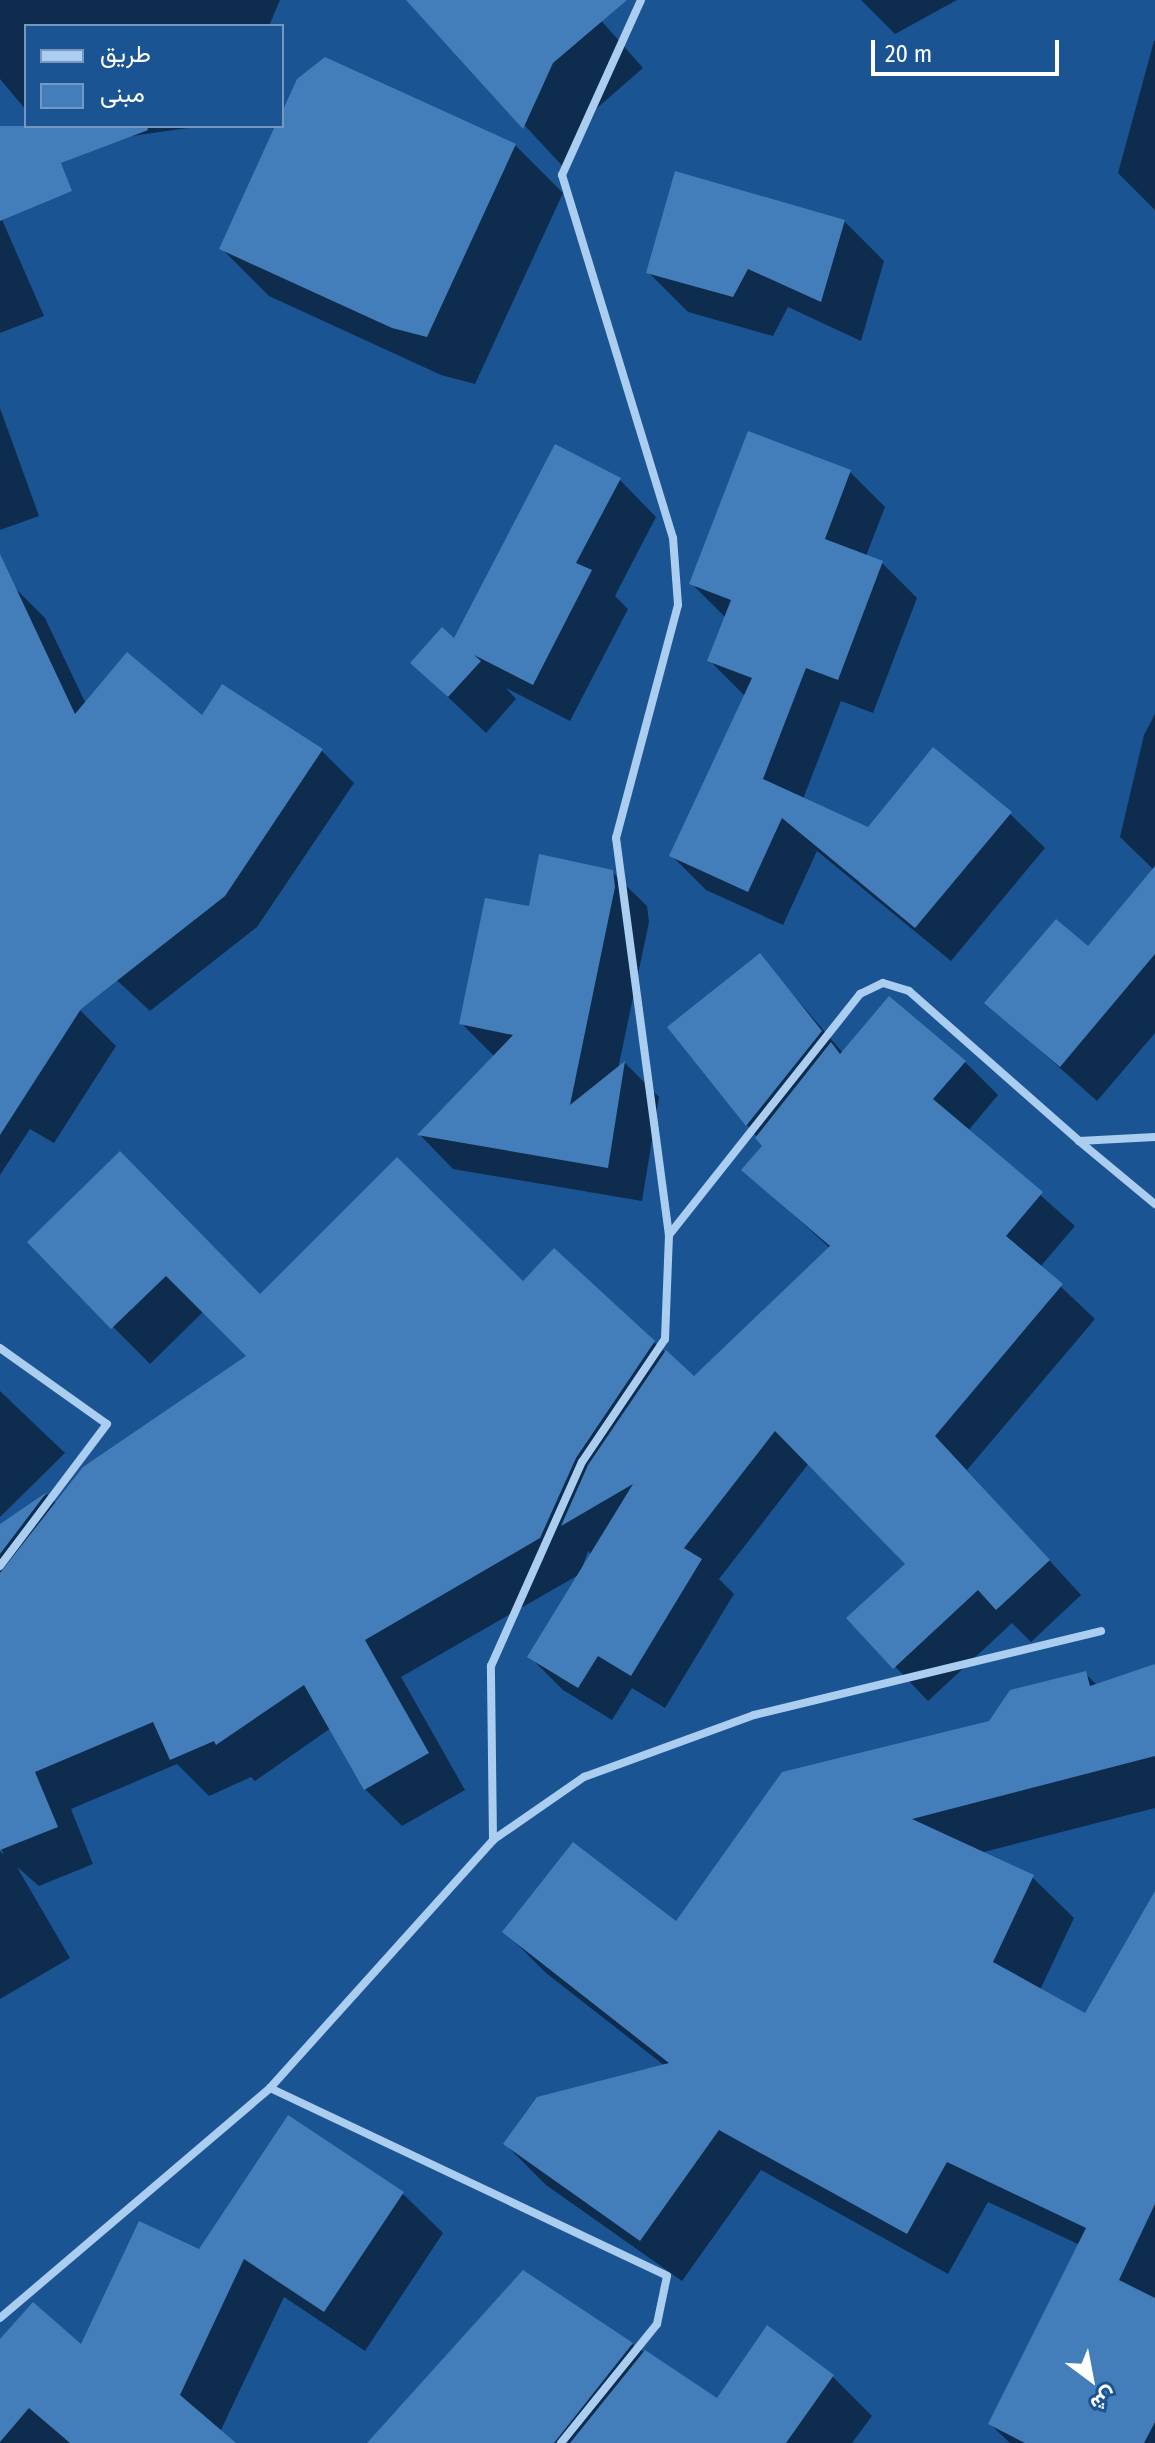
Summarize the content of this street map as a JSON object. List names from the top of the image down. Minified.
{"legend":["طريق","مبنى"],"scale_bar":"20 m","north":"bottom right"}
